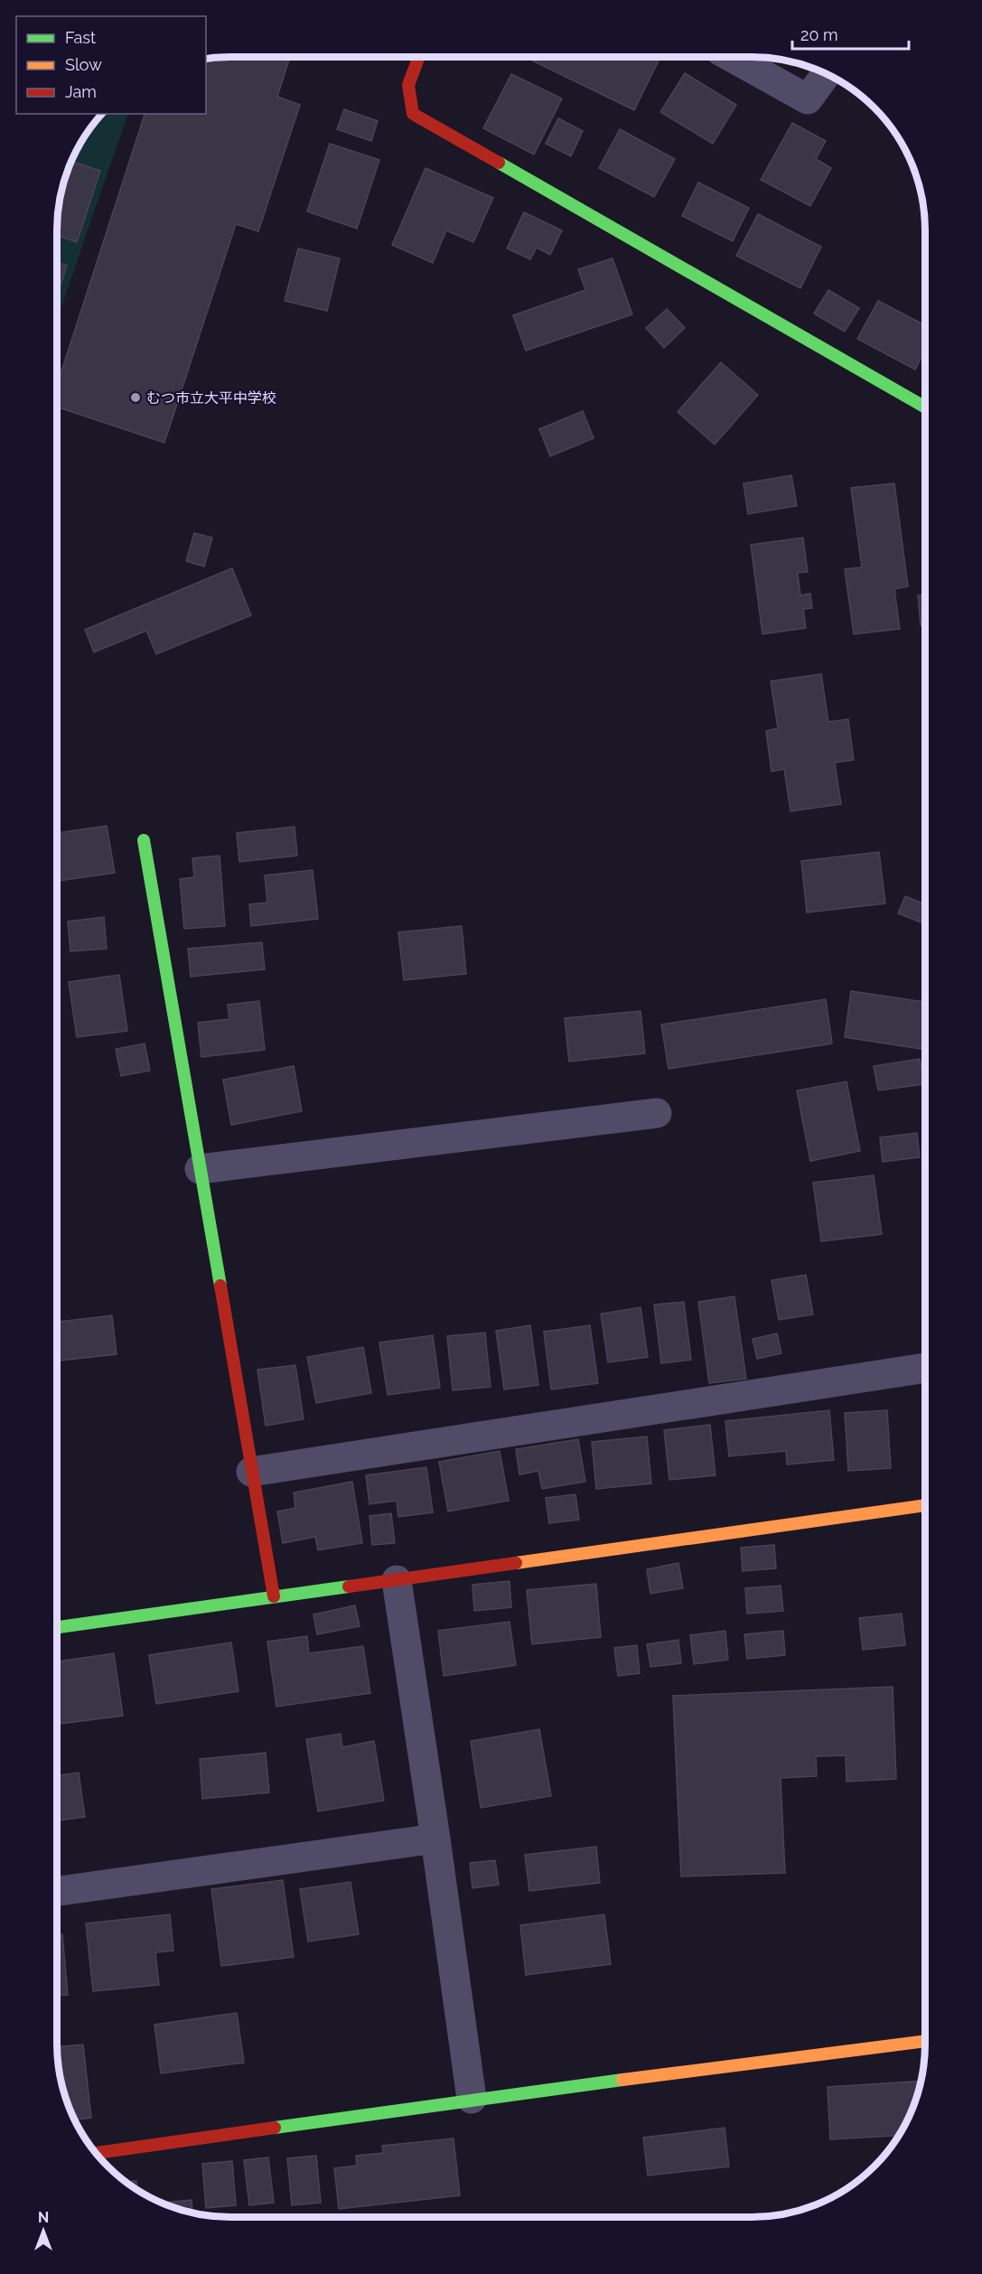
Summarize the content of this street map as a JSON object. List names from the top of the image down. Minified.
{"places":["むつ市立大平中学校"],"legend":["Fast","Slow","Jam"],"scale_bar":"20 m","north":"top"}
